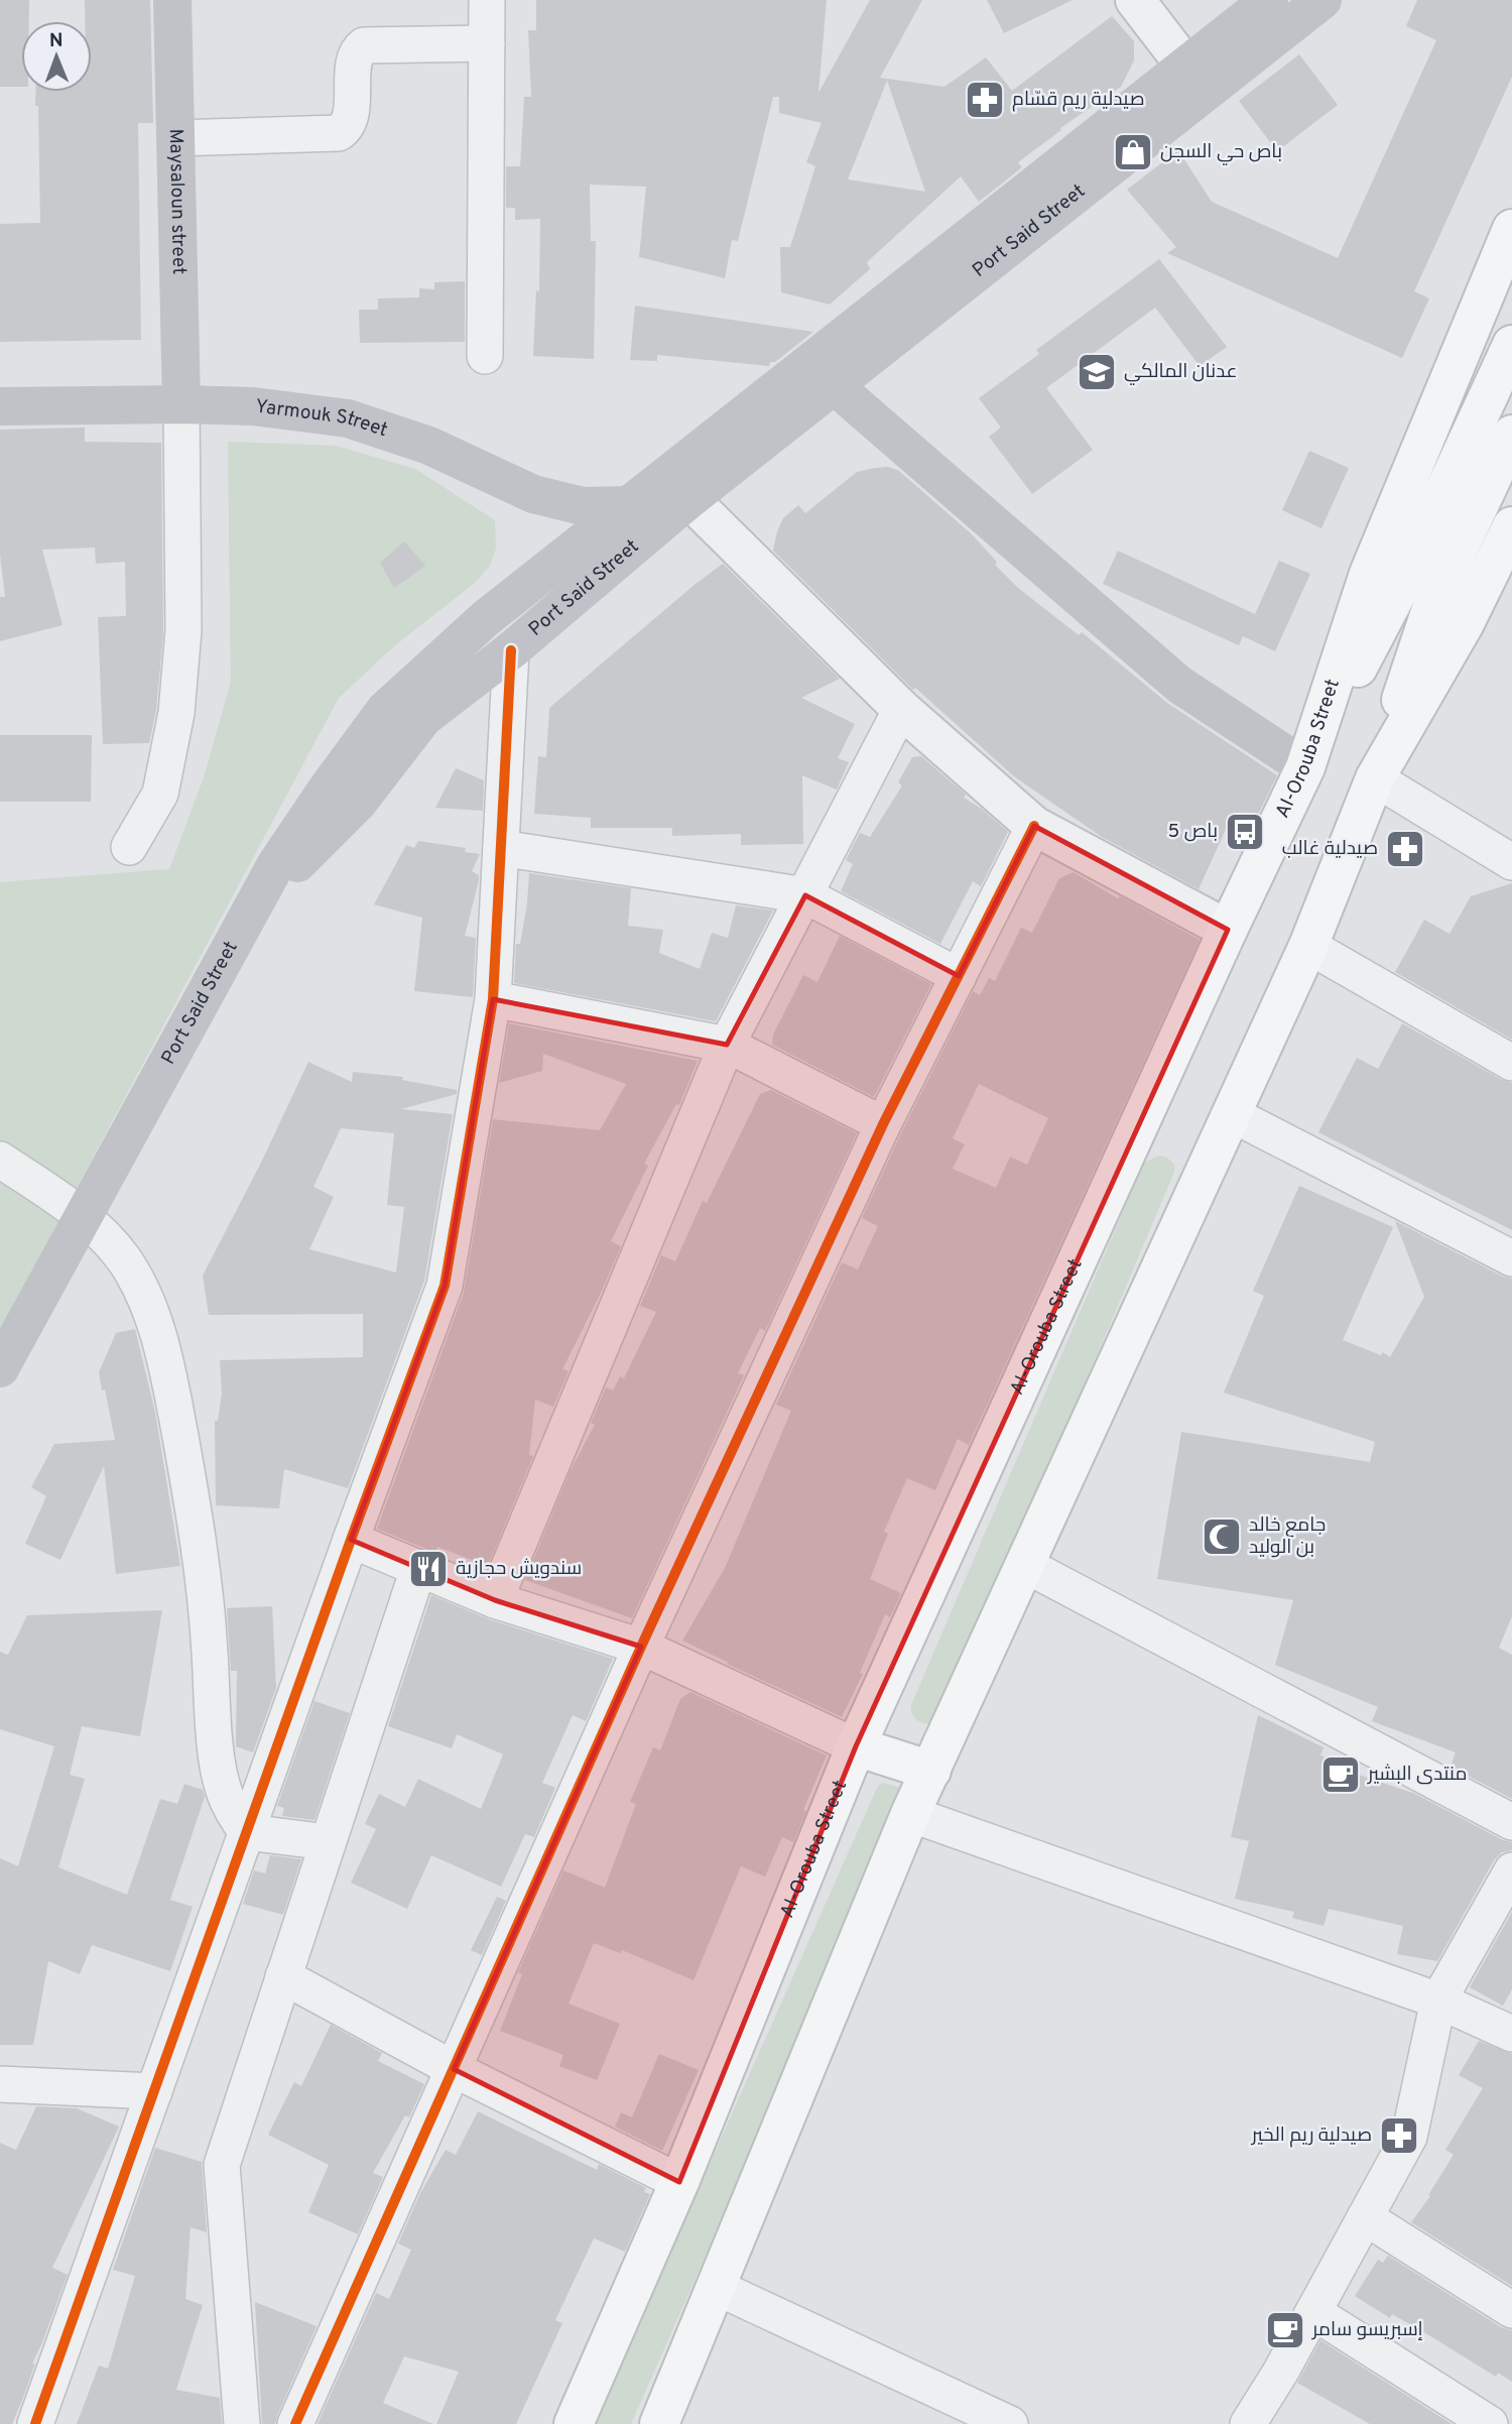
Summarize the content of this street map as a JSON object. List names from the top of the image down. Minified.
{"streets":{"main road":["Maysaloun street","Port Said Street","Yarmouk Street","Al-Orouba Street"]},"crossings":[["Maysaloun street","Yarmouk Street"]],"places":{"pharmacy":["صيدلية ريم قسّام","صيدلية غالب","صيدلية ريم الخير"],"shop":["باص حي السجن"],"school or university":["عدنان المالكي"],"bus stop":["باص 5"],"mosque":["جامع خالد بن الوليد"],"restaurant":["سندويش حجازية"],"cafe":["منتدى البشير","إسبريسو سامر"]},"north":"top"}
